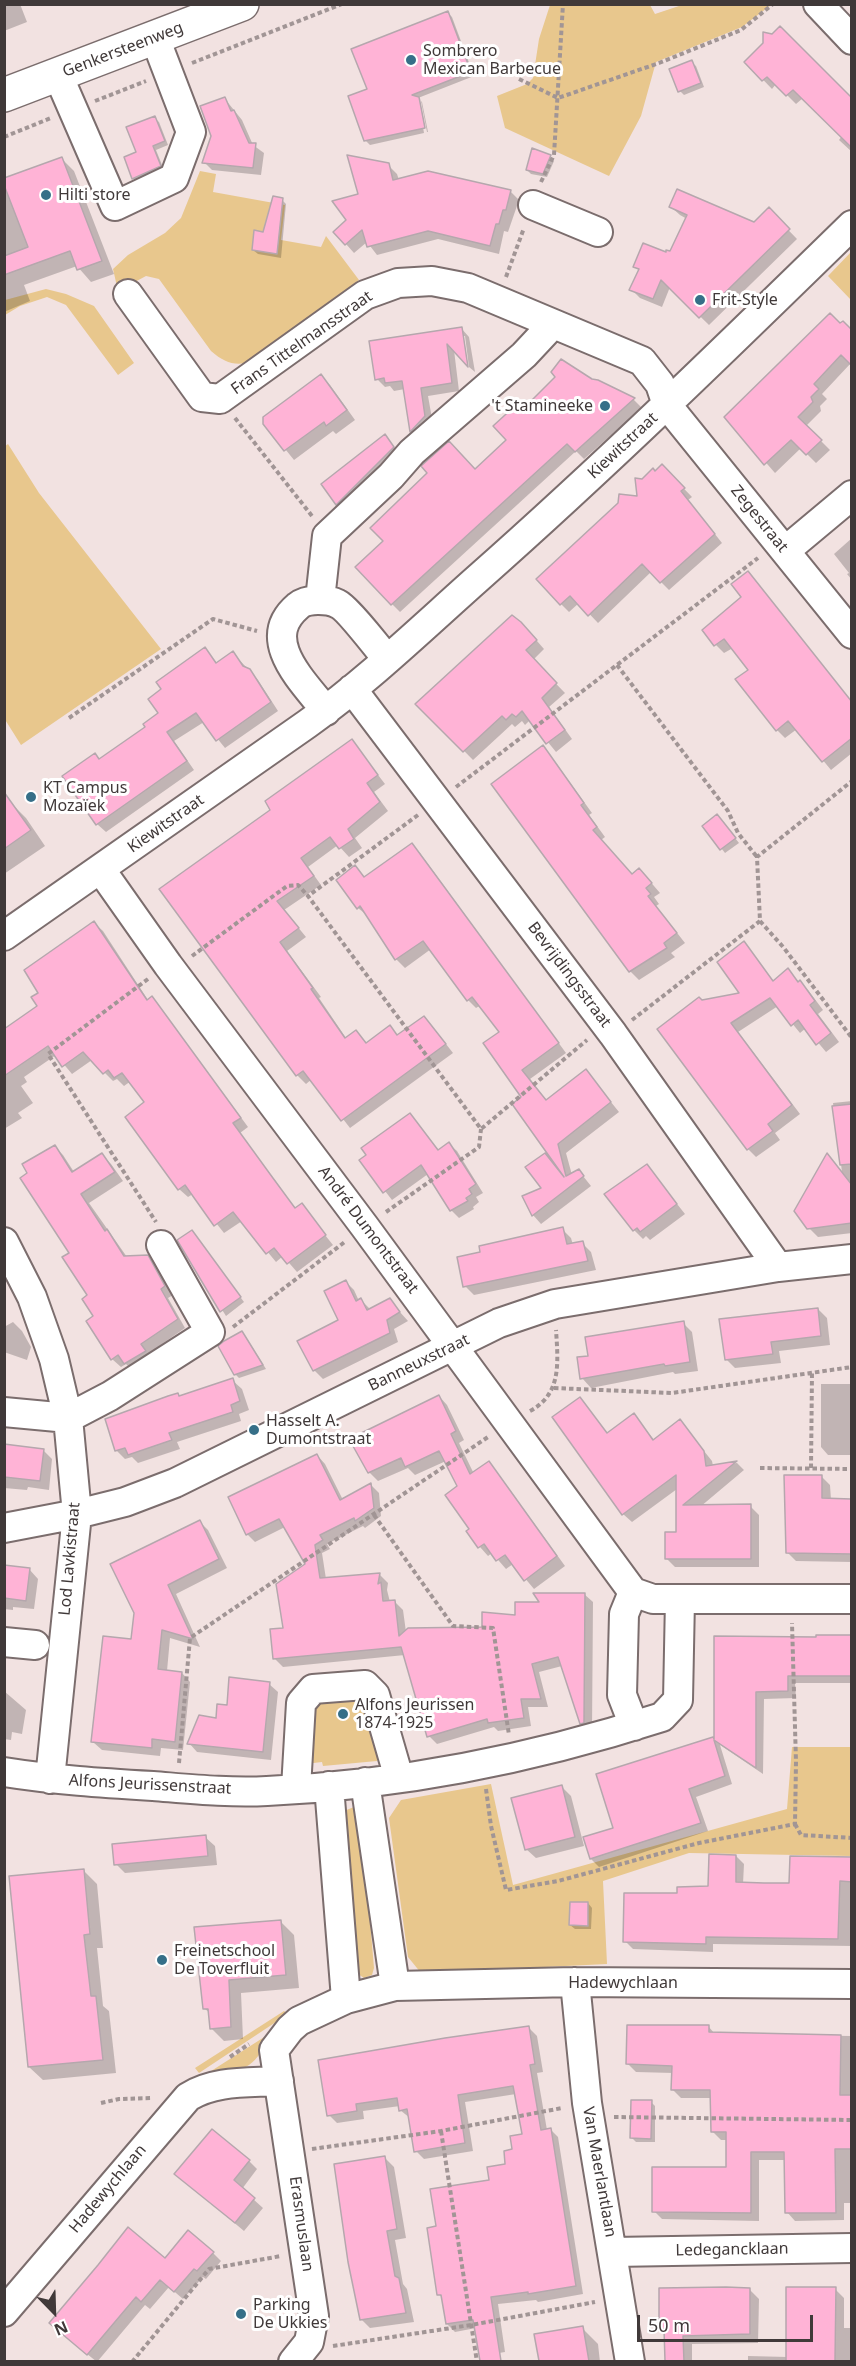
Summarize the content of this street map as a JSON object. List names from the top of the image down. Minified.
{"streets":{"main road":["Genkersteenweg"],"street":["Frans Tittelmansstraat","Kiewitstraat","Zegestraat","Bevrijdingsstraat","André Dumontstraat","Banneuxstraat","Lod Lavkistraat","Alfons Jeurissenstraat","Hadewychlaan","Van Maerlantlaan","Erasmuslaan","Ledegancklaan"]},"crossings":[["Frans Tittelmansstraat","Kiewitstraat"],["Frans Tittelmansstraat","Zegestraat"],["Kiewitstraat","Zegestraat"],["Kiewitstraat","Bevrijdingsstraat"],["Kiewitstraat","André Dumontstraat"],["Bevrijdingsstraat","Banneuxstraat"],["André Dumontstraat","Banneuxstraat"],["Banneuxstraat","Lod Lavkistraat"],["Lod Lavkistraat","Alfons Jeurissenstraat"],["Hadewychlaan","Van Maerlantlaan"],["Hadewychlaan","Erasmuslaan"],["Van Maerlantlaan","Ledegancklaan"]],"places":["Sombrero Mexican Barbecue","Hilti store","Frit-Style","'t Stamineeke","KT Campus Mozaïek","Hasselt A. Dumontstraat","Alfons Jeurissen 1874-1925","Freinetschool De Toverfluit","Parking De Ukkies"],"scale_bar":"50 m","north":"bottom right"}
